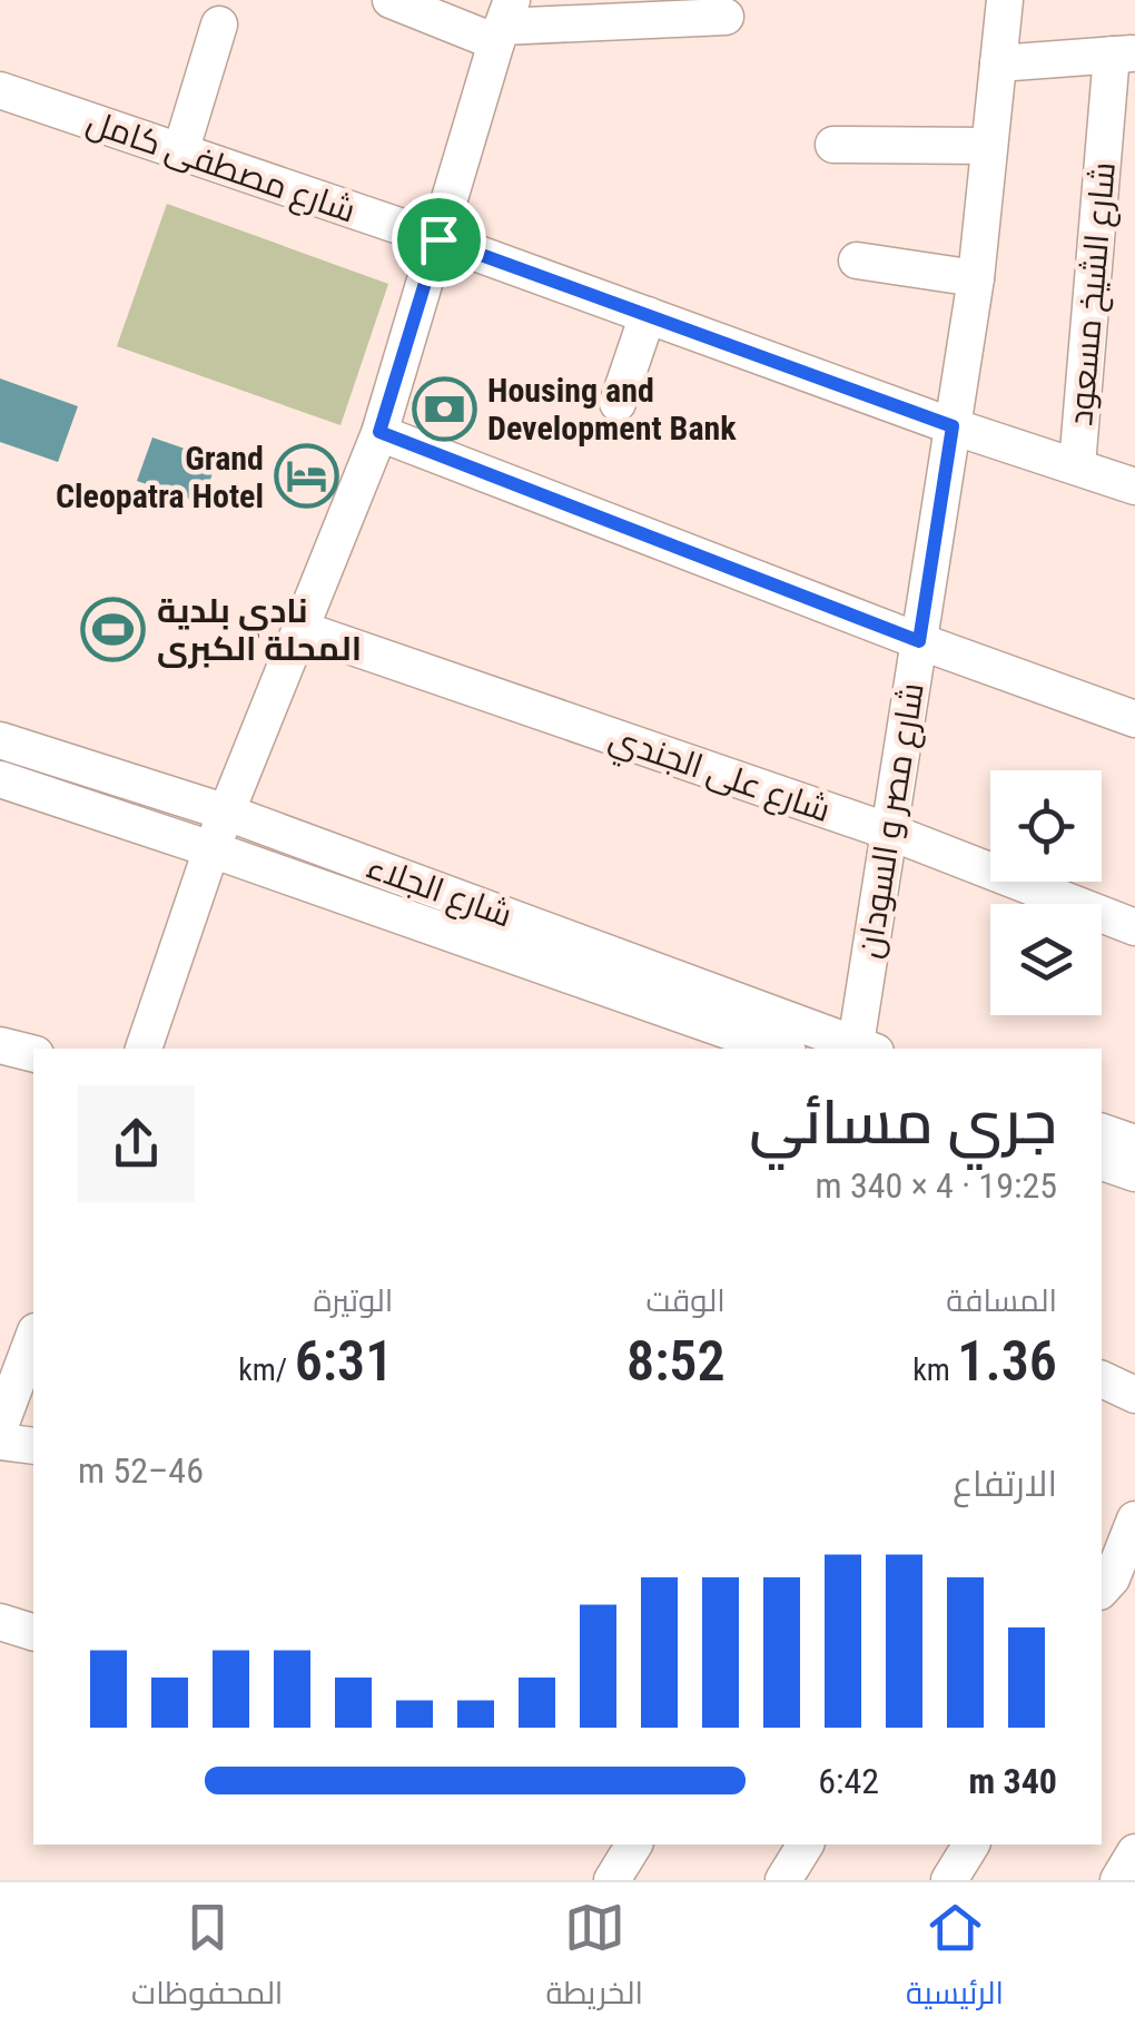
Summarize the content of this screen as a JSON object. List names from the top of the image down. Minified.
{"streets":{"street":["شارع مصطفى كامل","شارع الشيخ مسعود","شارع على الجندي","شارع مصر و السودان","شارع الجلاء"]},"crossings":[["شارع مصطفى كامل","شارع الشيخ مسعود"],["شارع مصطفى كامل","شارع مصر و السودان"],["شارع على الجندي","شارع مصر و السودان"],["شارع مصر و السودان","شارع الجلاء"]],"places":{"bank":["Housing and Development Bank"],"hotel":["Grand Cleopatra Hotel"],"sports":["نادي بلدية المحلة الكبرى"]},"page":{"heading":["جري مسائي","19:25 · 4 × 340 m"],"stats":[["المسافة","1.36 km"],["الوقت","8:52"],["الوتيرة","6:31 /km"]],"chart":["الارتفاع","46–52 m"],"list":[{"name":"340 m","note":"6:42"}],"tabs":["الرئيسية","الخريطة","المحفوظات"]}}
